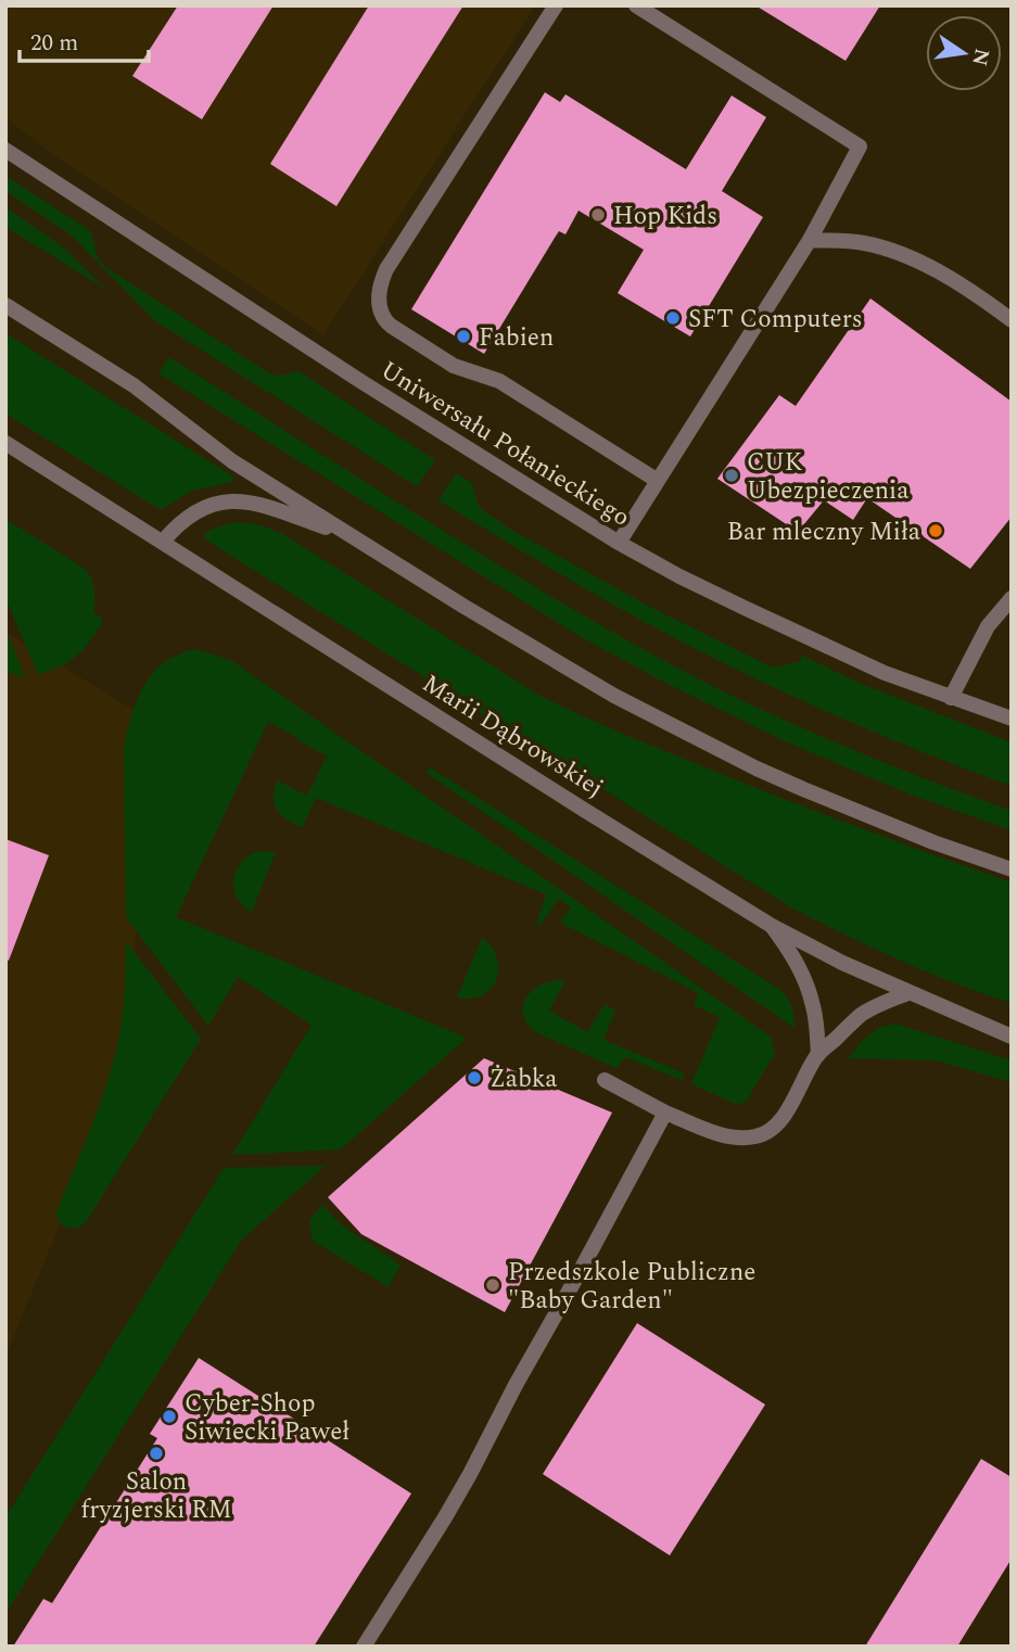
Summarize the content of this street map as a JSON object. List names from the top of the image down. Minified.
{"streets":{"street":["Uniwersału Połanieckiego","Marii Dąbrowskiej"]},"places":["Hop Kids","SFT Computers","Fabien","CUK Ubezpieczenia","Bar mleczny Miła","Żabka","Przedszkole Publiczne \"Baby Garden\"","Cyber-Shop Siwiecki Paweł","Salon fryzjerski RM"],"scale_bar":"20 m","north":"right"}
